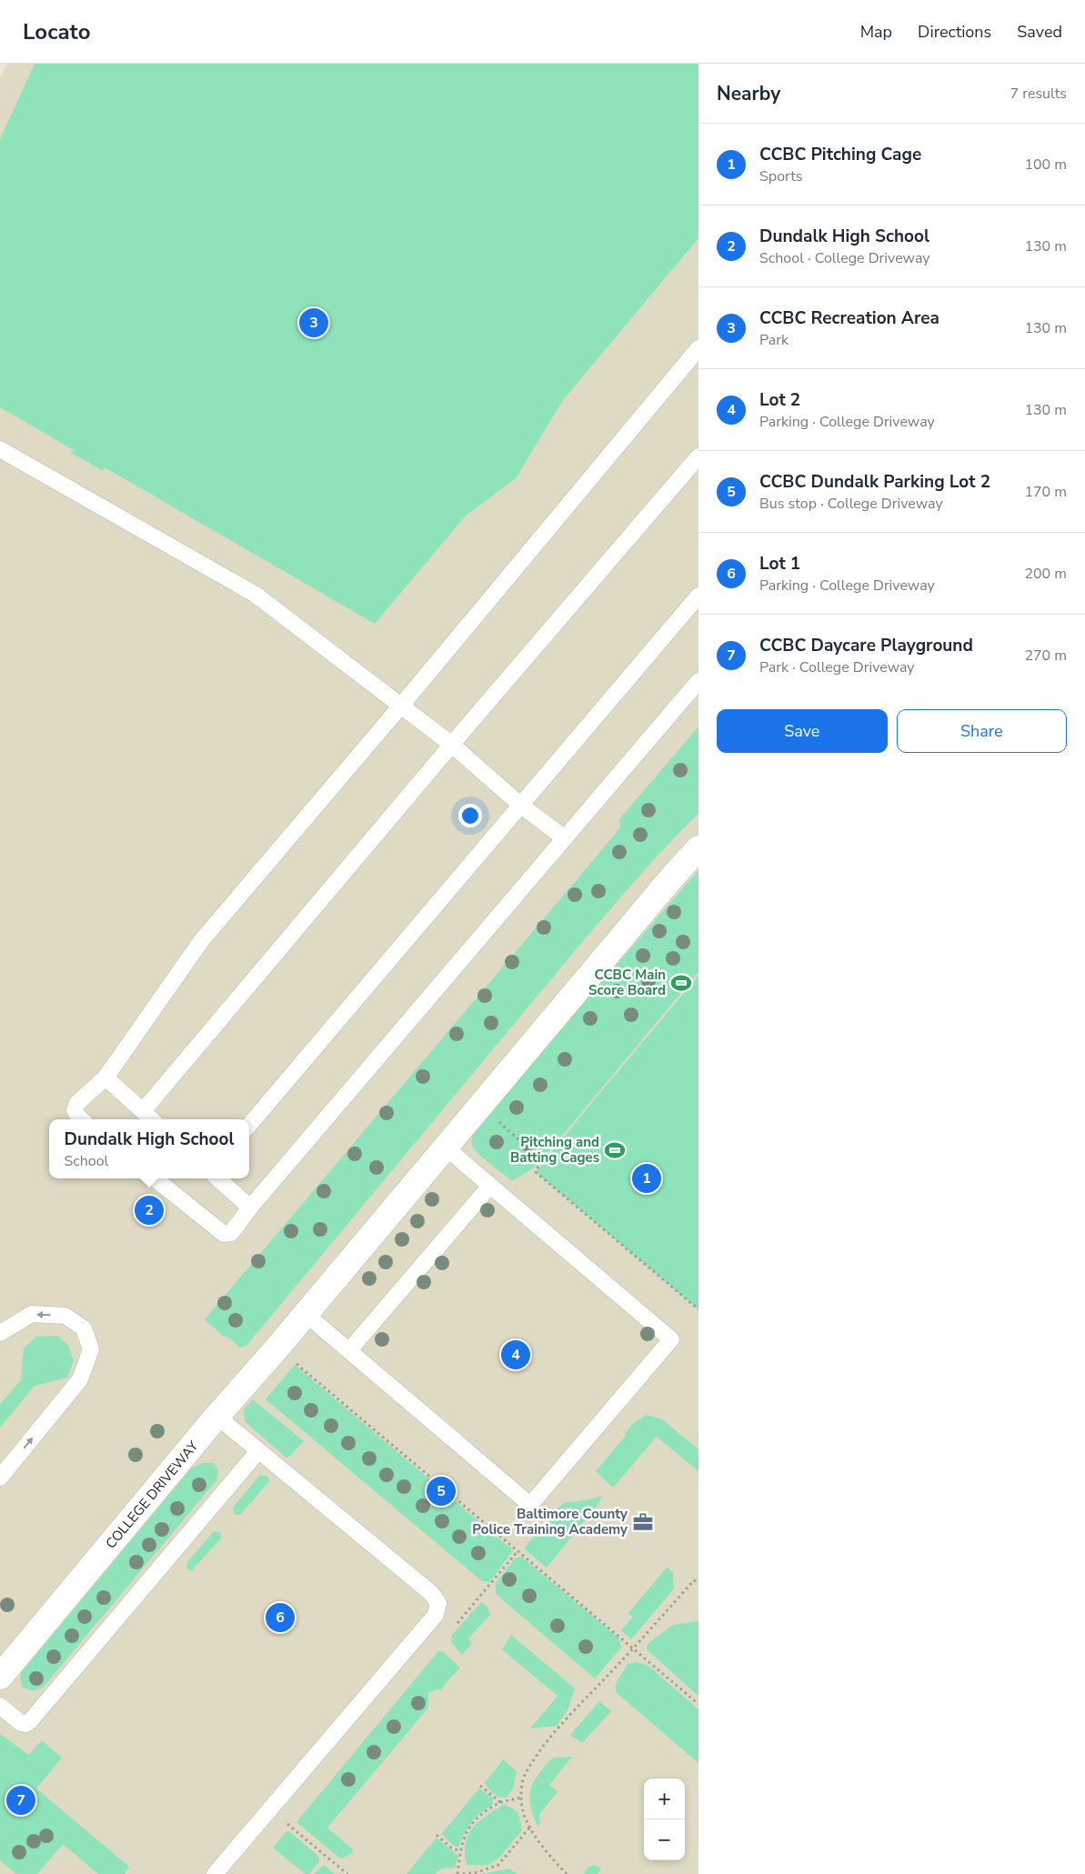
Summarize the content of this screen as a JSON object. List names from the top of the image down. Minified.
{"streets":{"street":["COLLEGE DRIVEWAY"]},"places":{"sports":["CCBC Main Score Board","Pitching and Batting Cages"],"office":["Baltimore County Police Training Academy"]},"page":{"header":"Locato","nav":["Map","Directions","Saved"],"heading":["Nearby","7 results"],"list":[{"mark":"1","name":"CCBC Pitching Cage","note":"Sports","value":"100 m"},{"mark":"2","name":"Dundalk High School","note":"School · College Driveway","value":"130 m"},{"mark":"3","name":"CCBC Recreation Area","note":"Park","value":"130 m"},{"mark":"4","name":"Lot 2","note":"Parking · College Driveway","value":"130 m"},{"mark":"5","name":"CCBC Dundalk Parking Lot 2","note":"Bus stop · College Driveway","value":"170 m"},{"mark":"6","name":"Lot 1","note":"Parking · College Driveway","value":"200 m"},{"mark":"7","name":"CCBC Daycare Playground","note":"Park · College Driveway","value":"270 m"}],"pins":["3","1","2","4","5","6","7"],"buttons":["Save","Share"],"popup":["Dundalk High School","School"],"map_buttons":["+","−"]}}
